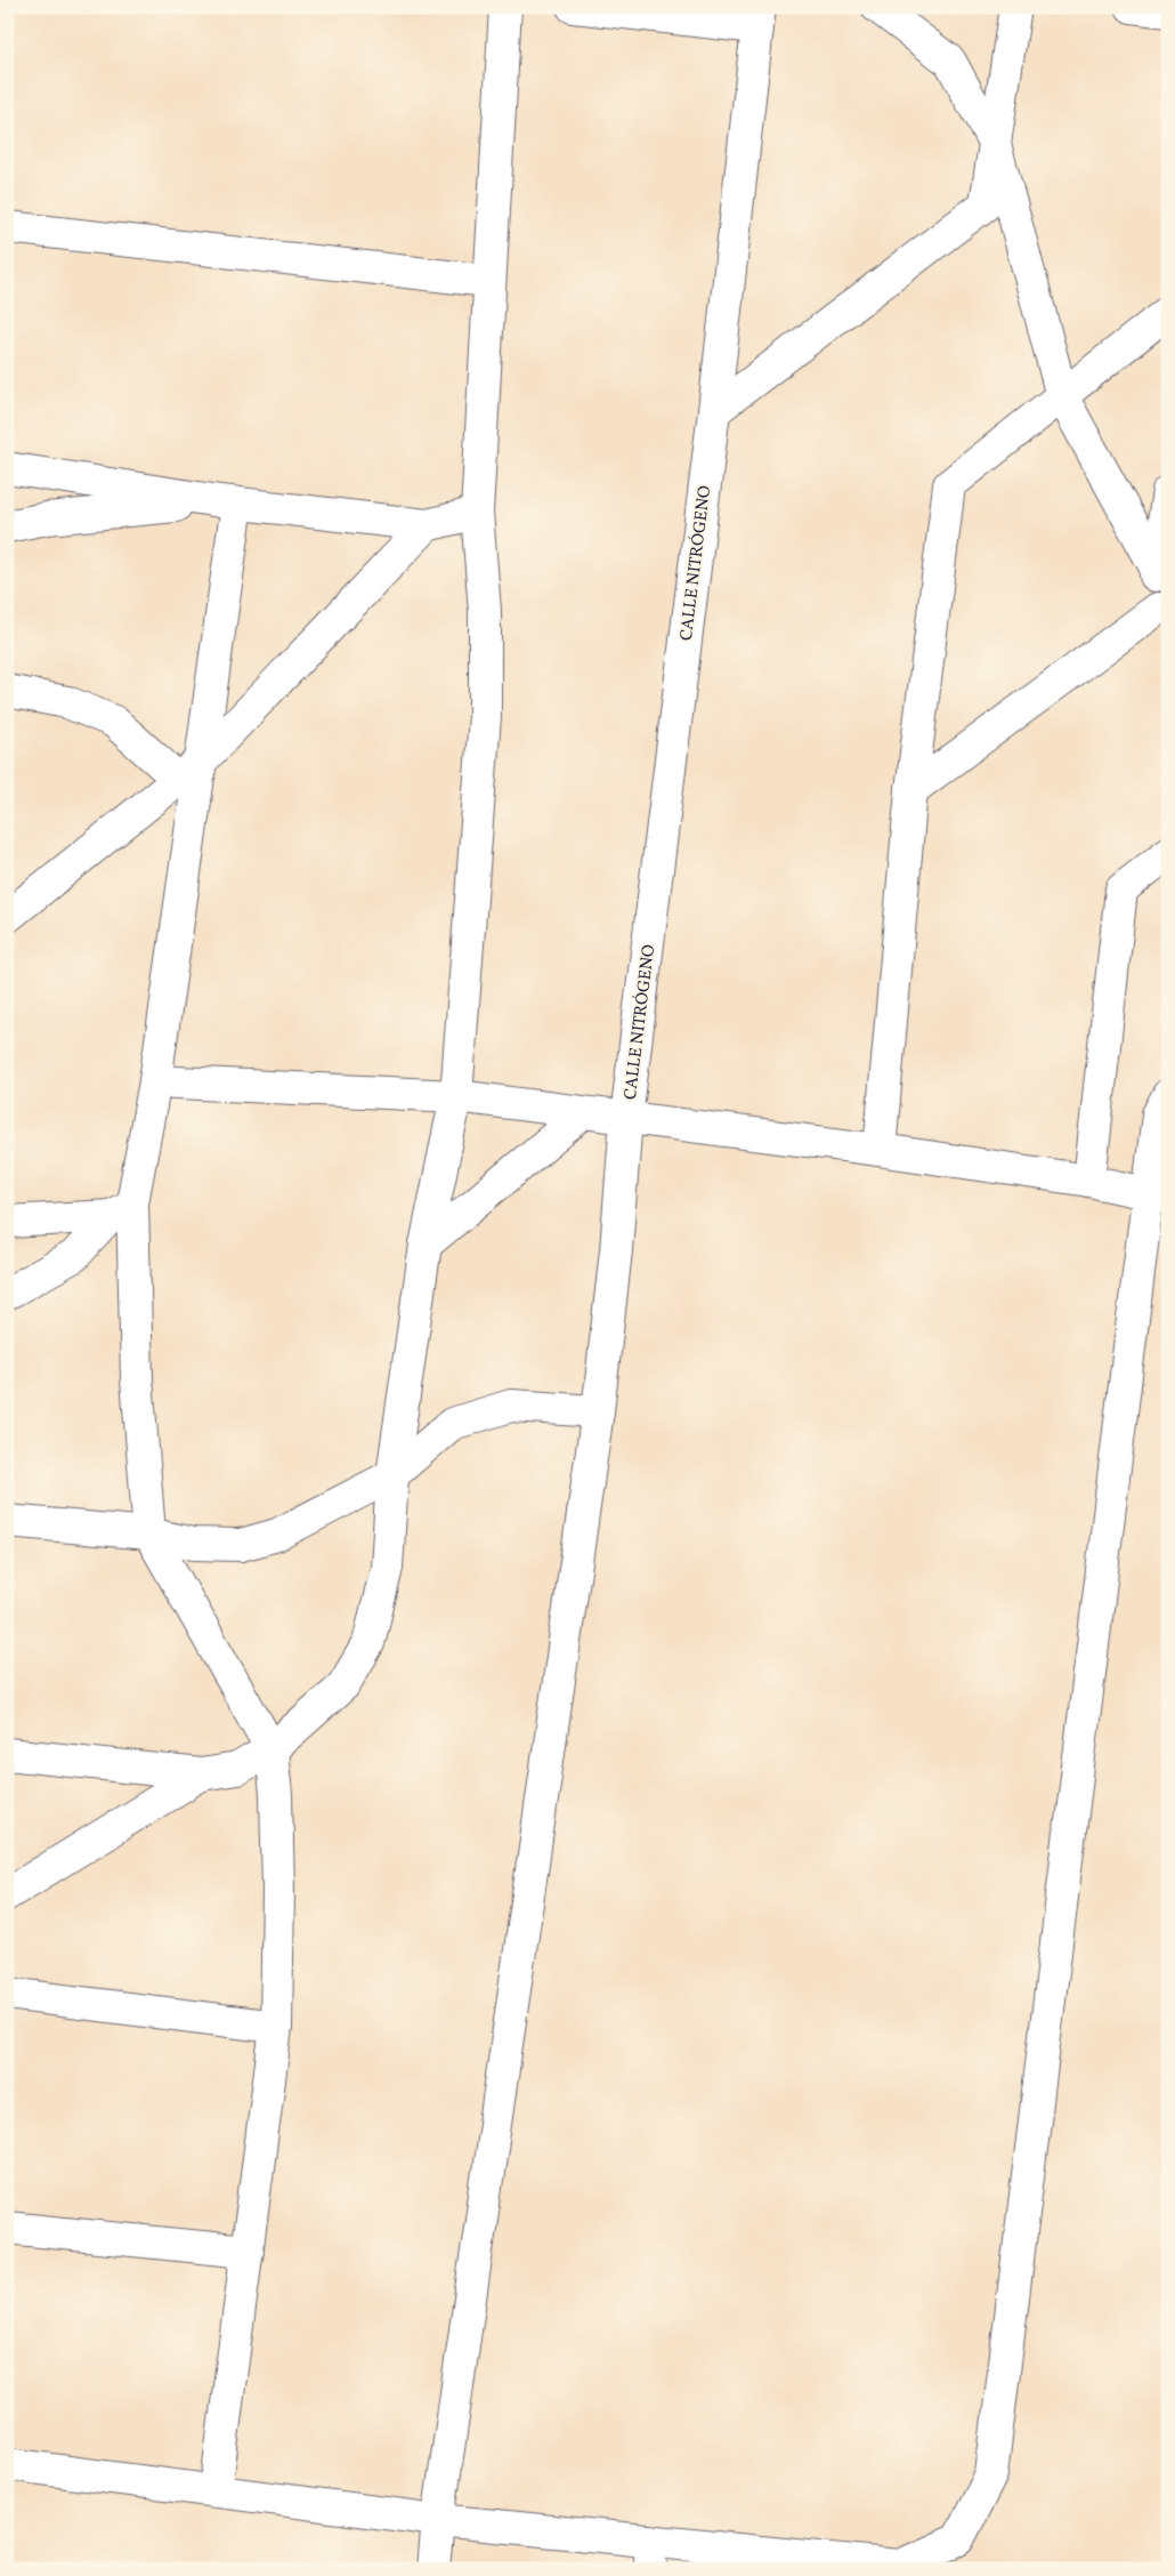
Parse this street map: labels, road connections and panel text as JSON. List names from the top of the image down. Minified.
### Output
{"streets":{"street":["CALLE NITRÓGENO"]}}
